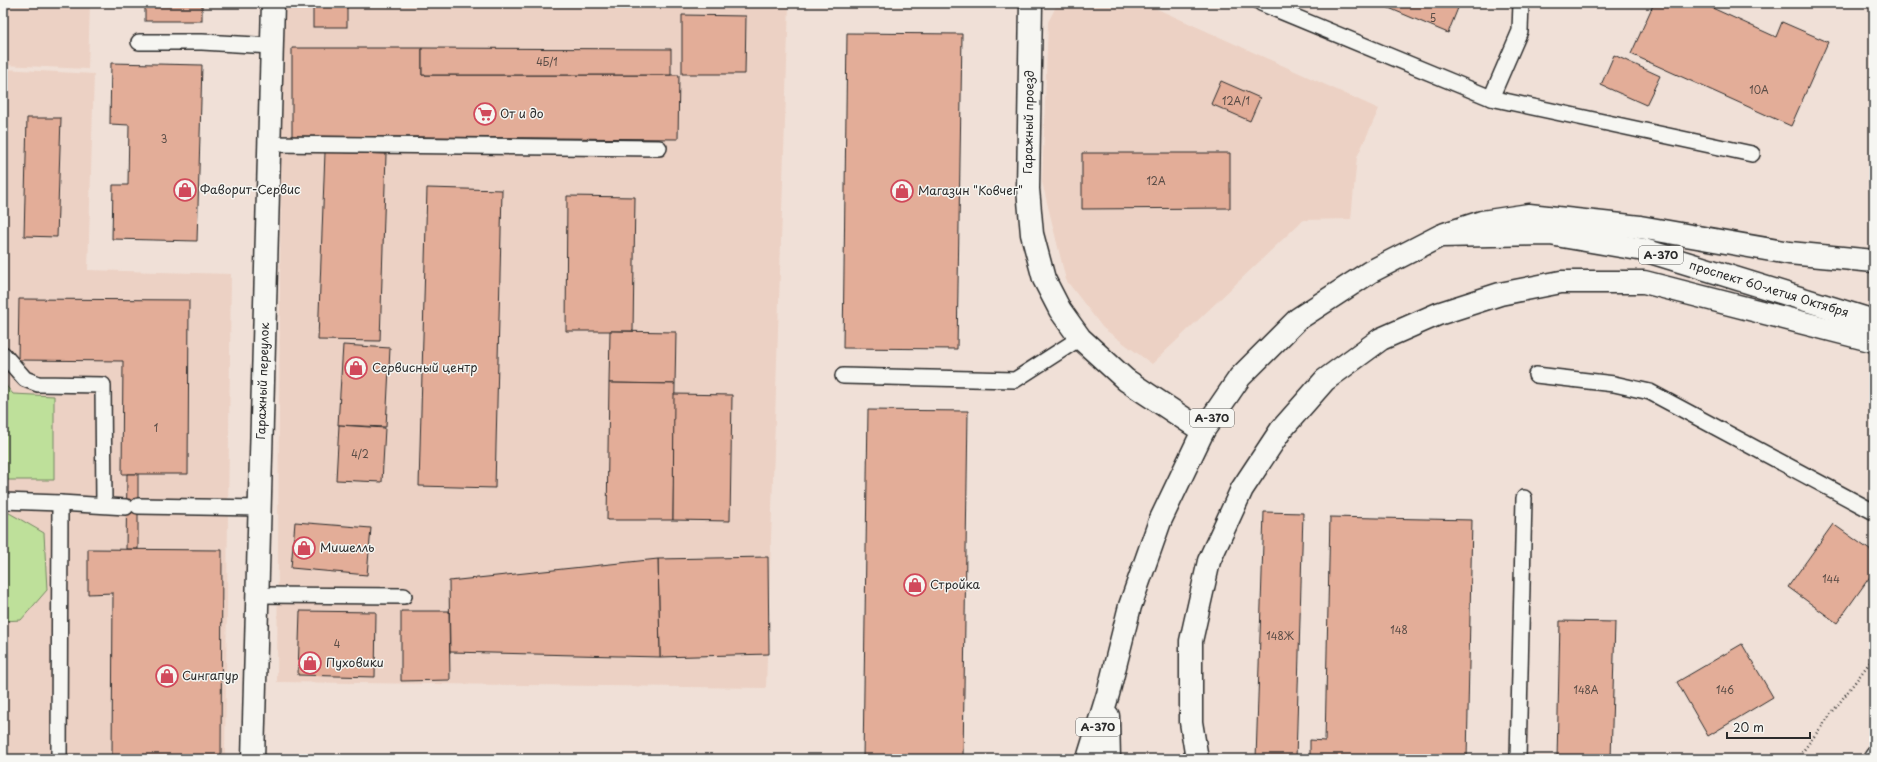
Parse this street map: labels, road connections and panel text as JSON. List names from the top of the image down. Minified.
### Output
{"streets":{"main road":["Гаражный проезд","А-370","проспект 60-летия Октября","Гаражный переулок"]},"crossings":[["Гаражный проезд","проспект 60-летия Октября"],["А-370","проспект 60-летия Октября"]],"places":{"supermarket":["От и до"],"shop":["Фаворит-Сервис","Магазин \"Ковчег\"","Сервисный центр","Мишелль","Стройка","Пуховики","Сингапур"]},"house_numbers":["5","4Б/1","10А","12А/1","3","12А","1","4/2","144","148","148Ж","4","148А","146"],"scale_bar":"20 m"}
